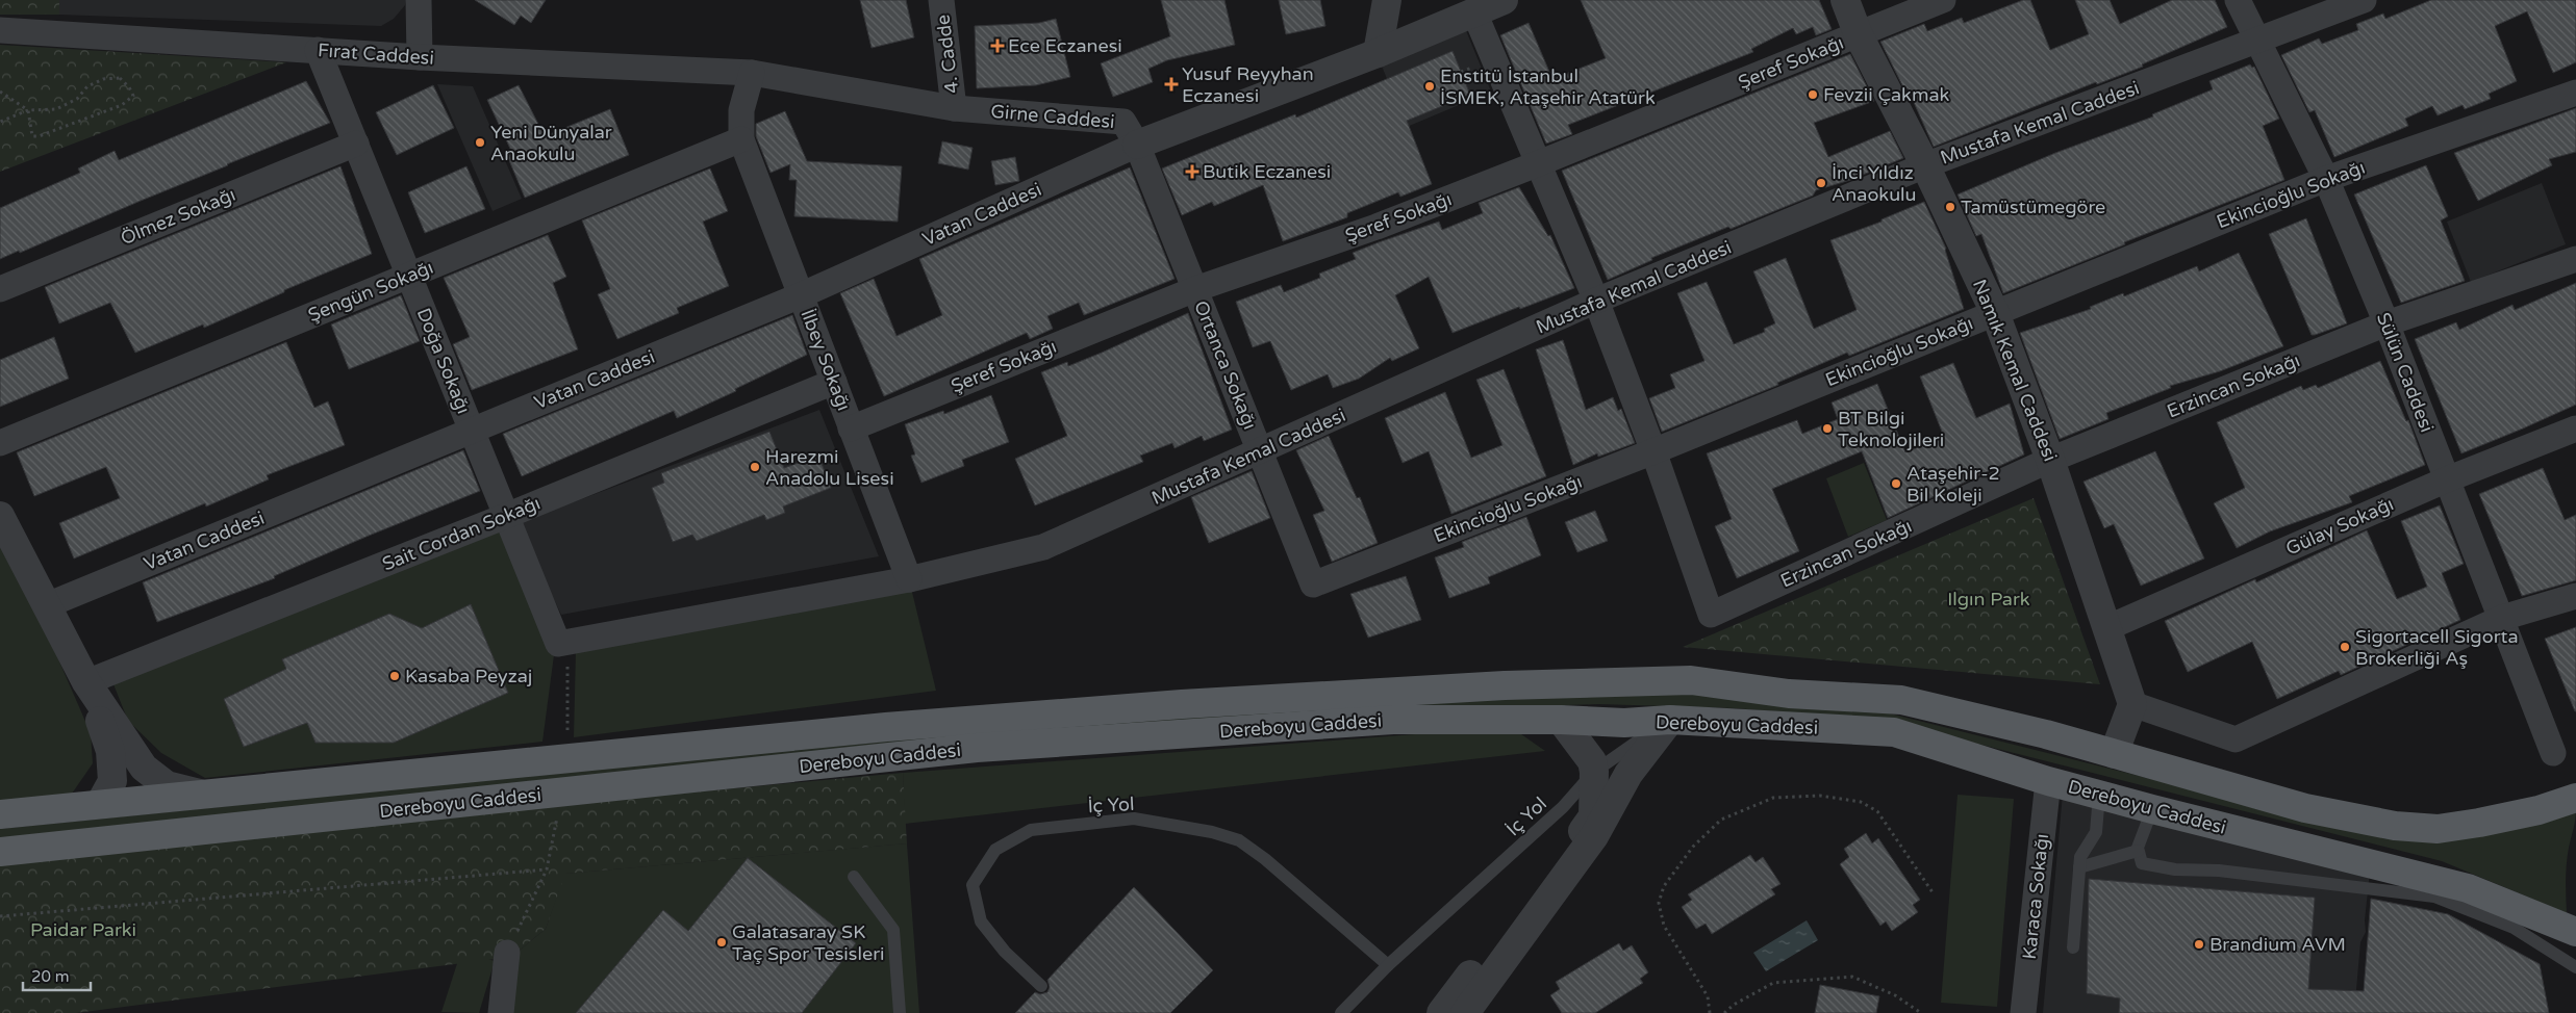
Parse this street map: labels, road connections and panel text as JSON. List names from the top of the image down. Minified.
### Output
{"streets":{"main road":["Dereboyu Caddesi"],"street":["Fırat Caddesi","4. Cadde","Şeref Sokağı","Girne Caddesi","Mustafa Kemal Caddesi","Ekincioğlu Sokağı","Vatan Caddesi","Ölmez Sokağı","Şengün Sokağı","İlbey Sokağı","Doğa Sokağı","Ortanca Sokağı","Namık Kemal Caddesi","Sülün Caddesi","Erzincan Sokağı","Gülay Sokağı","Sait Cordan Sokağı","Karaca Sokağı"],"lane":["İç Yol"]},"crossings":[["Fırat Caddesi","Girne Caddesi"],["Fırat Caddesi","Doğa Sokağı"],["4. Cadde","Girne Caddesi"],["Şeref Sokağı","İlbey Sokağı"],["Şeref Sokağı","Ortanca Sokağı"],["Şeref Sokağı","Namık Kemal Caddesi"],["Şeref Sokağı","Erzincan Sokağı"],["Girne Caddesi","Vatan Caddesi"],["Girne Caddesi","Ortanca Sokağı"],["Girne Caddesi","Erzincan Sokağı"],["Mustafa Kemal Caddesi","İlbey Sokağı"],["Mustafa Kemal Caddesi","Doğa Sokağı"],["Mustafa Kemal Caddesi","Ortanca Sokağı"],["Mustafa Kemal Caddesi","Namık Kemal Caddesi"],["Mustafa Kemal Caddesi","Sülün Caddesi"],["Mustafa Kemal Caddesi","Erzincan Sokağı"],["Ekincioğlu Sokağı","Ortanca Sokağı"],["Ekincioğlu Sokağı","Namık Kemal Caddesi"],["Ekincioğlu Sokağı","Sülün Caddesi"],["Ekincioğlu Sokağı","Erzincan Sokağı"],["Vatan Caddesi","İlbey Sokağı"],["Vatan Caddesi","Doğa Sokağı"],["Vatan Caddesi","Ortanca Sokağı"],["Ölmez Sokağı","Doğa Sokağı"],["Şengün Sokağı","İlbey Sokağı"],["Şengün Sokağı","Doğa Sokağı"],["İlbey Sokağı","Sait Cordan Sokağı"],["Doğa Sokağı","Sait Cordan Sokağı"],["Namık Kemal Caddesi","Erzincan Sokağı"],["Namık Kemal Caddesi","Gülay Sokağı"],["Sülün Caddesi","Erzincan Sokağı"],["Sülün Caddesi","Gülay Sokağı"],["Dereboyu Caddesi","İç Yol"],["Dereboyu Caddesi","Karaca Sokağı"]],"parks":["Ilgın Park","Paidar Parki"],"places":{"health":["Ece Eczanesi","Yusuf Reyyhan Eczanesi","Butik Eczanesi"],"other":["Enstitü İstanbul İSMEK, Ataşehir Atatürk","Fevzii Çakmak","Yeni Dünyalar Anaokulu","İnci Yıldız Anaokulu","Tamüstümegöre","BT Bilgi Teknolojileri","Harezmi Anadolu Lisesi","Ataşehir-2 Bil Koleji","Sigortacell Sigorta Brokerliği Aş","Kasaba Peyzaj","Galatasaray SK Taç Spor Tesisleri","Brandium AVM"]},"scale_bar":"20 m"}
